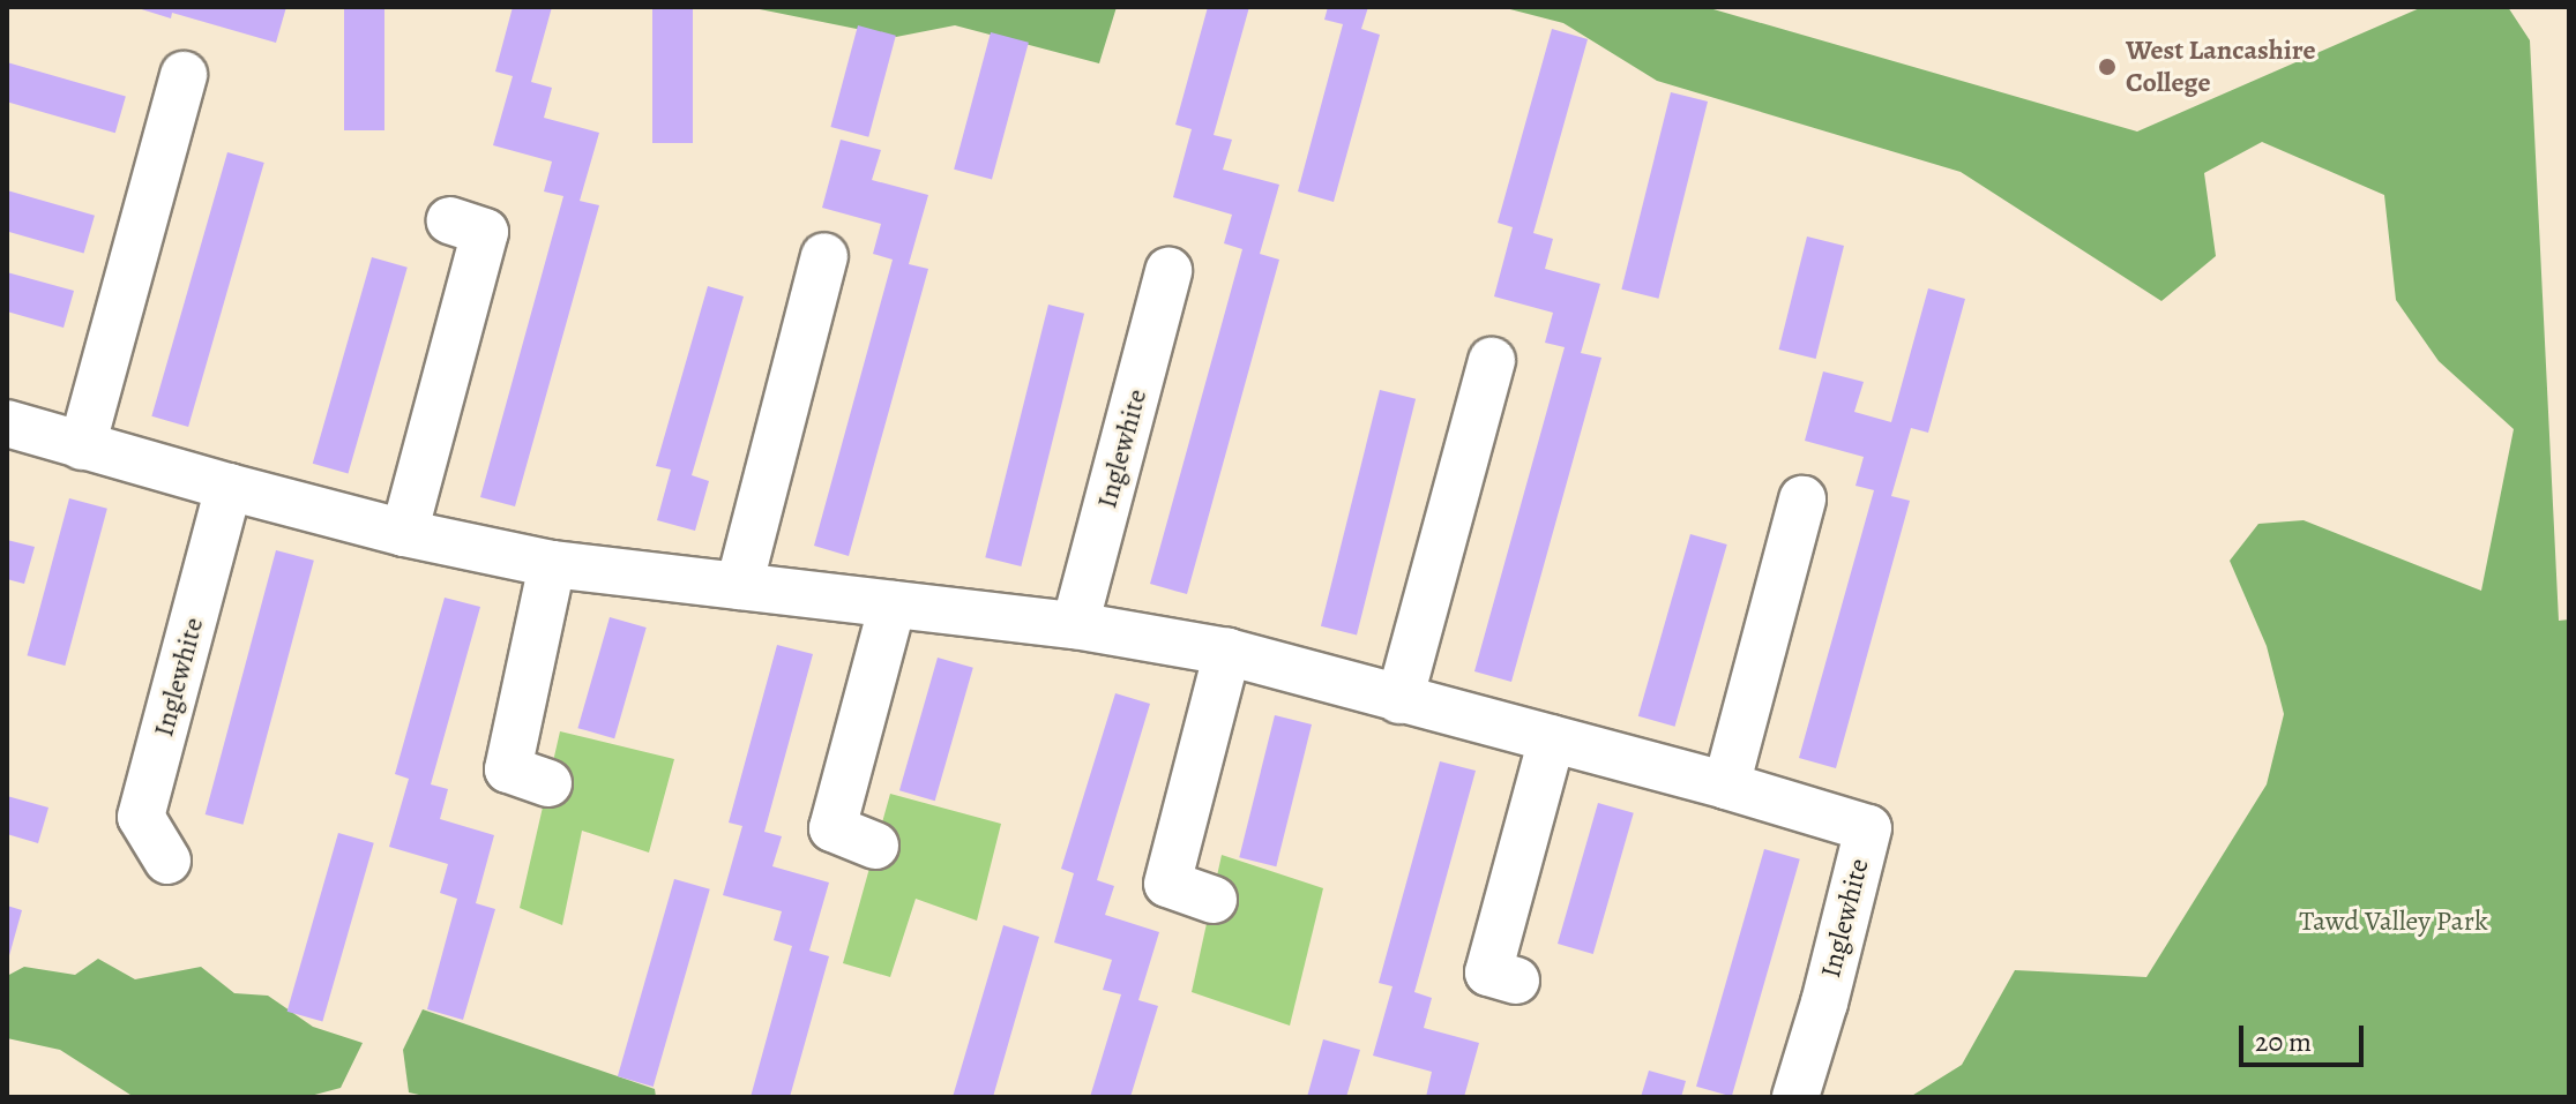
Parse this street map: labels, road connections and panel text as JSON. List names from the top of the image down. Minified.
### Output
{"streets":{"street":["Inglewhite"]},"parks":["Tawd Valley Park"],"places":["West Lancashire College"],"scale_bar":"20 m"}
